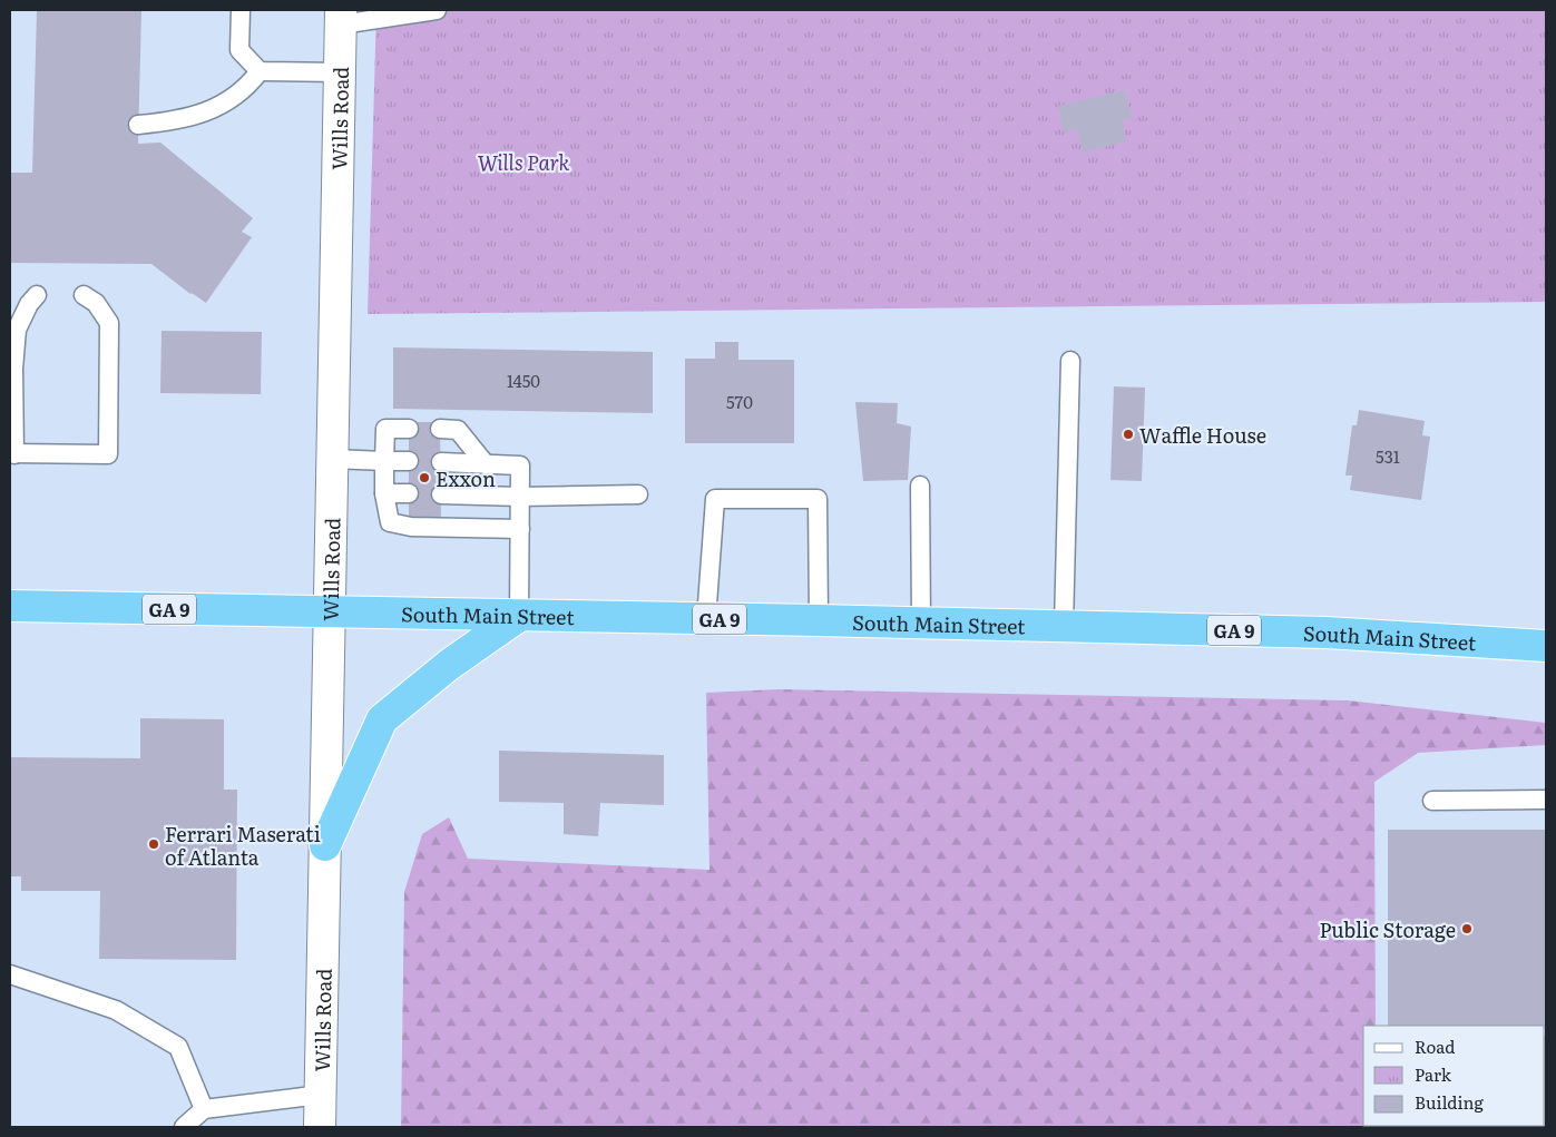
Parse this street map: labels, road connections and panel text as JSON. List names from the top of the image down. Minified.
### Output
{"streets":{"highway":["GA 9","South Main Street"],"street":["Wills Road"]},"crossings":[["Wills Road","GA 9"],["Wills Road","South Main Street"],["GA 9","South Main Street"]],"parks":["Wills Park"],"places":["Waffle House","Exxon","Ferrari Maserati of Atlanta","Public Storage"],"house_numbers":["1450","570","531"],"legend":["Road","Park","Building"]}
